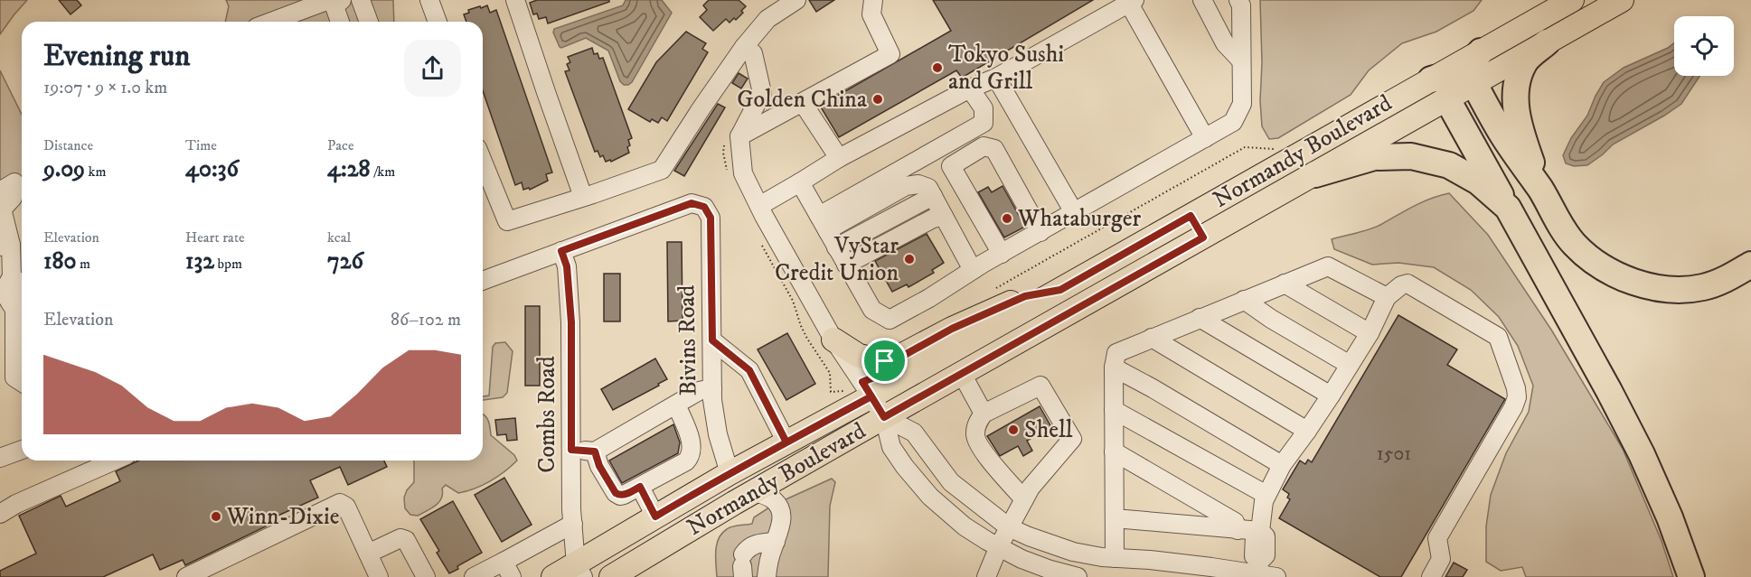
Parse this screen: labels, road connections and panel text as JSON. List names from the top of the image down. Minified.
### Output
{"streets":{"main road":["Normandy Boulevard"],"street":["Bivins Road","Combs Road"]},"crossings":[["Normandy Boulevard","Bivins Road"],["Normandy Boulevard","Combs Road"],["Bivins Road","Combs Road"]],"places":["Tokyo Sushi and Grill","Golden China","Whataburger","VyStar Credit Union","Shell","Winn-Dixie"],"house_numbers":["1501"],"page":{"heading":["Evening run","19:07 · 9 × 1.0 km"],"stats":[["Distance","9.09 km"],["Time","40:36"],["Pace","4:28 /km"],["Elevation","180 m"],["Heart rate","132 bpm"],["kcal","726"]],"chart":["Elevation","86–102 m"]}}
